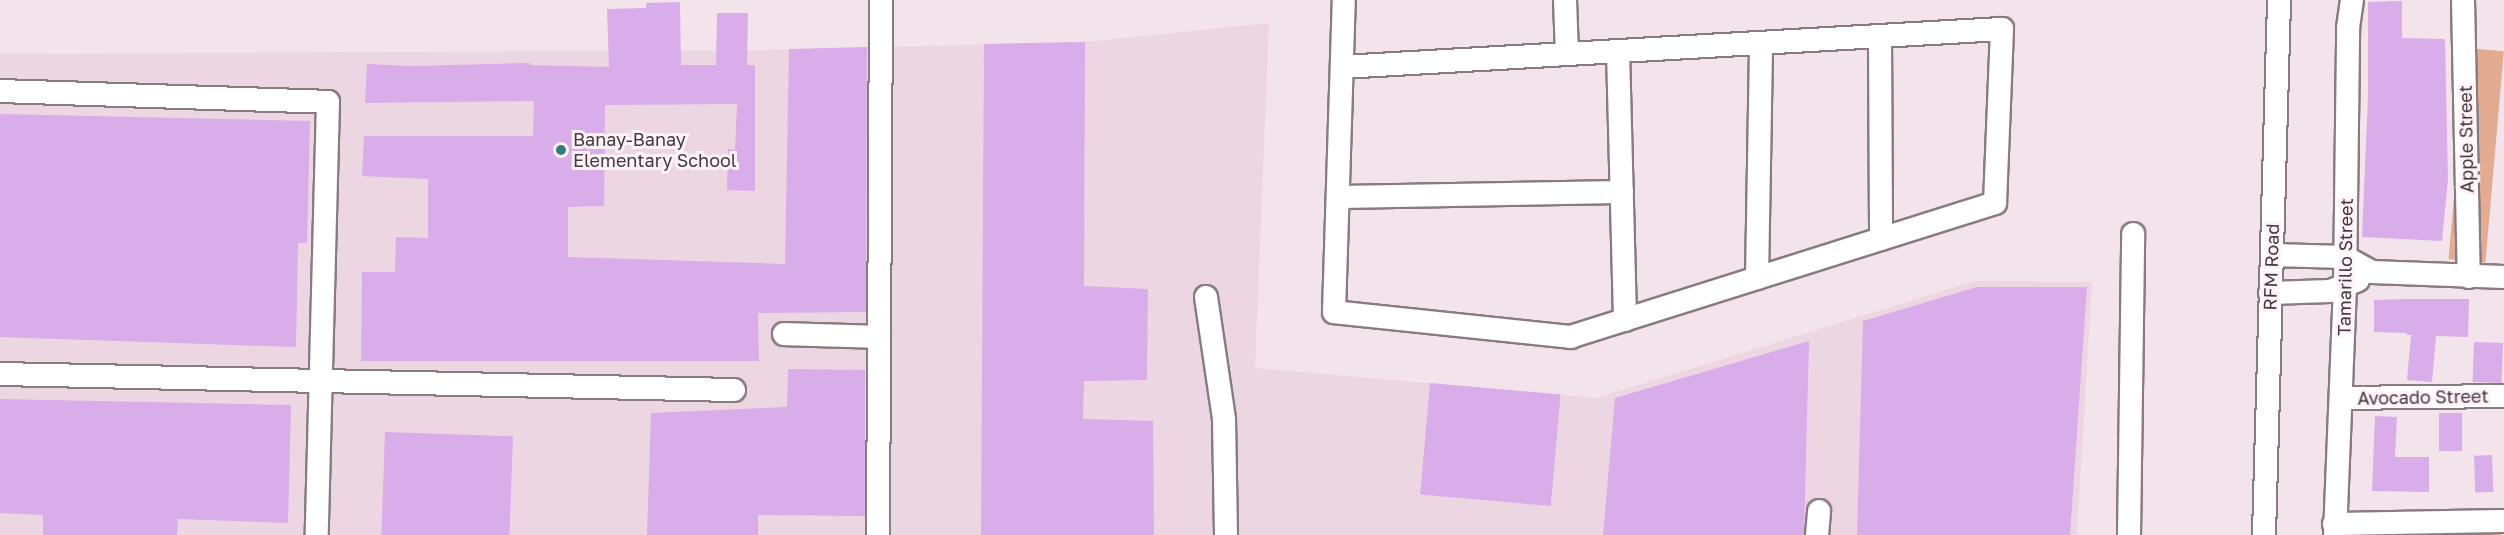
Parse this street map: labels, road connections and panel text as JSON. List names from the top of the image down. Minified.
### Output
{"streets":{"street":["Apple Street","RFM Road","Tamarillo Street","Avocado Street"]},"crossings":[["Tamarillo Street","Avocado Street"]],"places":["Banay-Banay Elementary School"]}
